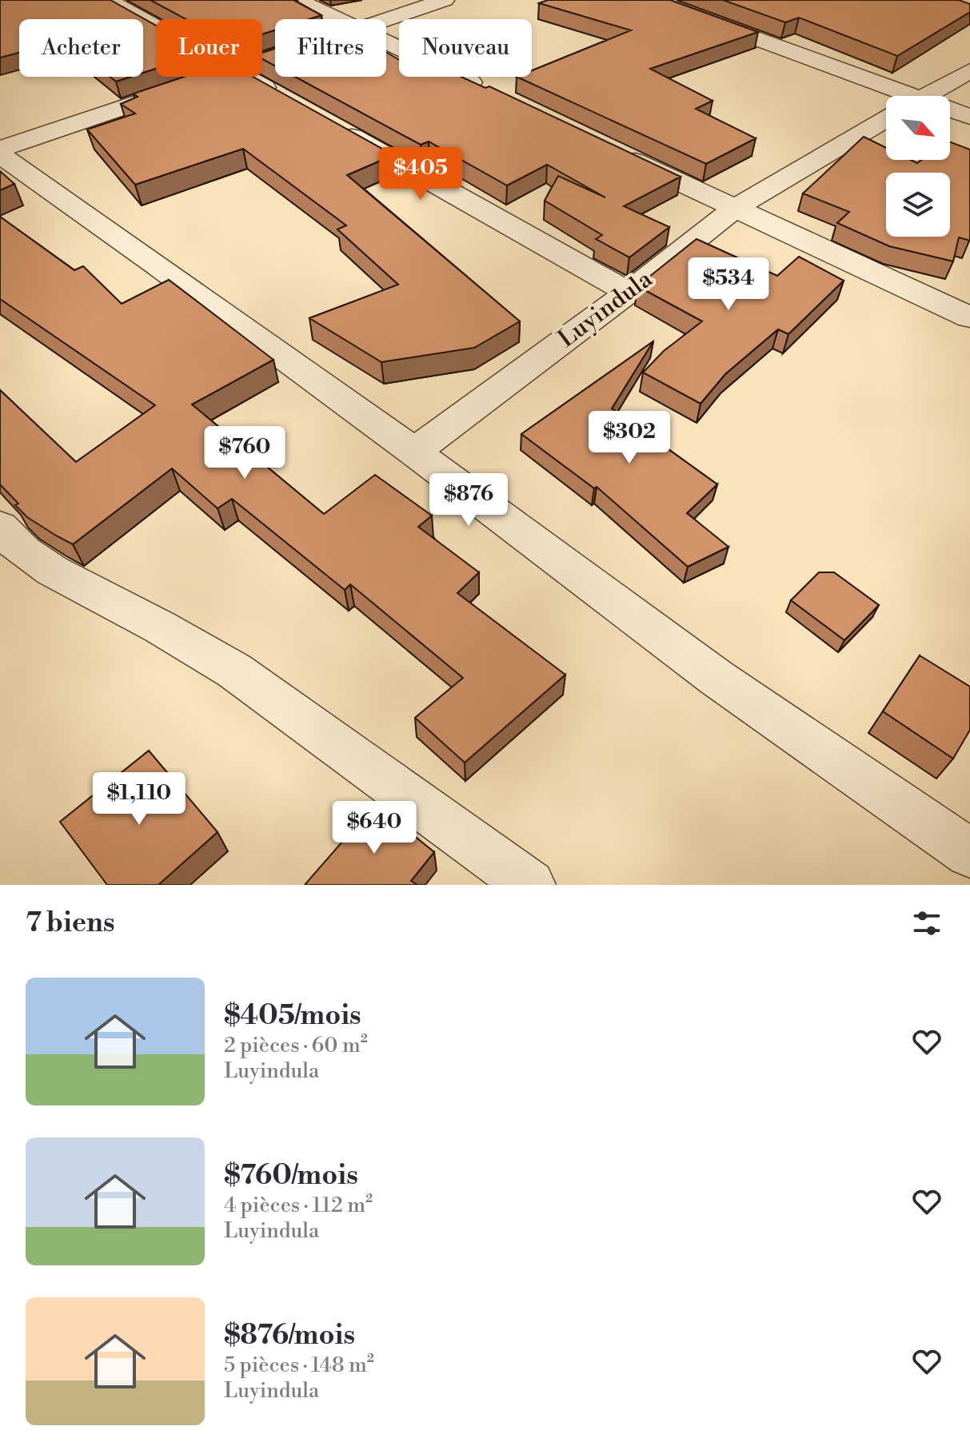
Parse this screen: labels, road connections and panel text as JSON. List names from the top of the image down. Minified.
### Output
{"streets":{"street":["Luyindula"]},"north":"bottom right","page":{"chip":["Acheter","Louer","Filtres","Nouveau"],"price":["$405","$534","$302","$760","$876","$1,110","$640"],"heading":"7 biens","list":[{"name":"$405/mois","note":"2 pièces · 60 m² · Luyindula"},{"name":"$760/mois","note":"4 pièces · 112 m² · Luyindula"},{"name":"$876/mois","note":"5 pièces · 148 m² · Luyindula"}]}}
